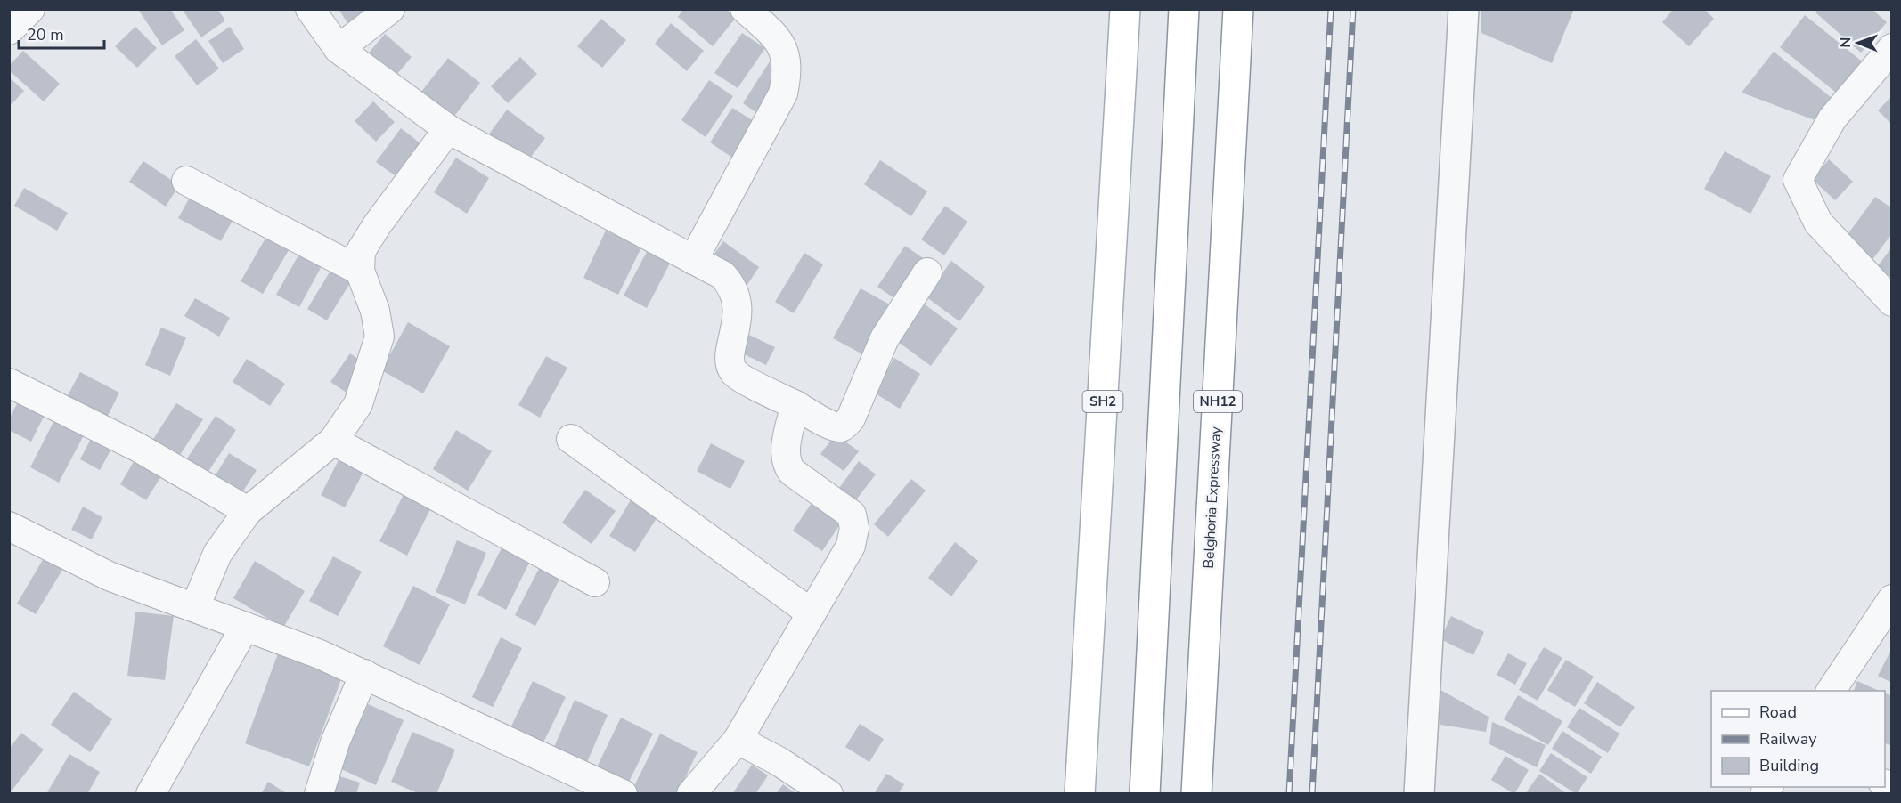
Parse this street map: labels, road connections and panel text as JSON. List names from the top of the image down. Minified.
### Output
{"streets":{"main road":["SH2","NH12","Belghoria Expressway"]},"legend":["Road","Railway","Building"],"scale_bar":"20 m","north":"left"}
